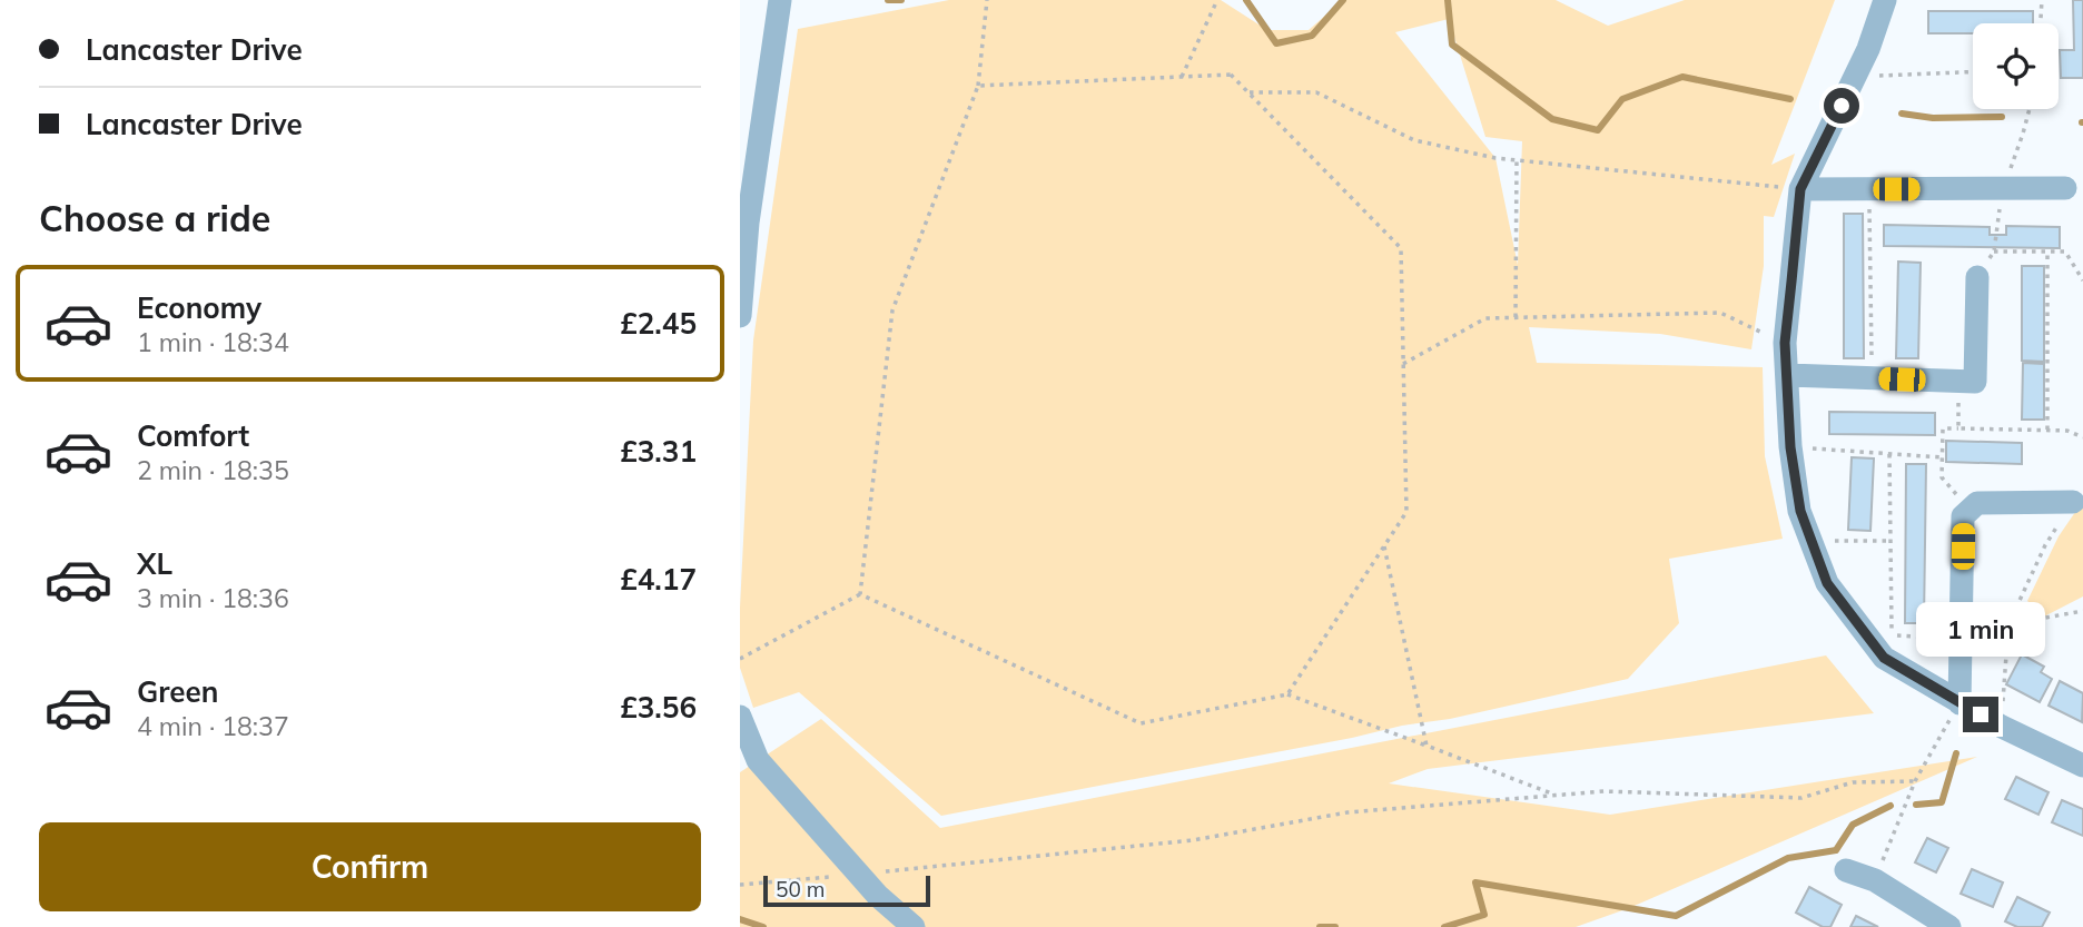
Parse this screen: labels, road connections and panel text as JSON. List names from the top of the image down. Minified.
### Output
{"scale_bar":"50 m","page":{"banner":["Lancaster Drive","Lancaster Drive"],"heading":"Choose a ride","list":[{"name":"Economy","note":"1 min · 18:34","value":"£2.45"},{"name":"Comfort","note":"2 min · 18:35","value":"£3.31"},{"name":"XL","note":"3 min · 18:36","value":"£4.17"},{"name":"Green","note":"4 min · 18:37","value":"£3.56"}],"bubble":"1 min","buttons":"Confirm","scale":"50 m"}}
